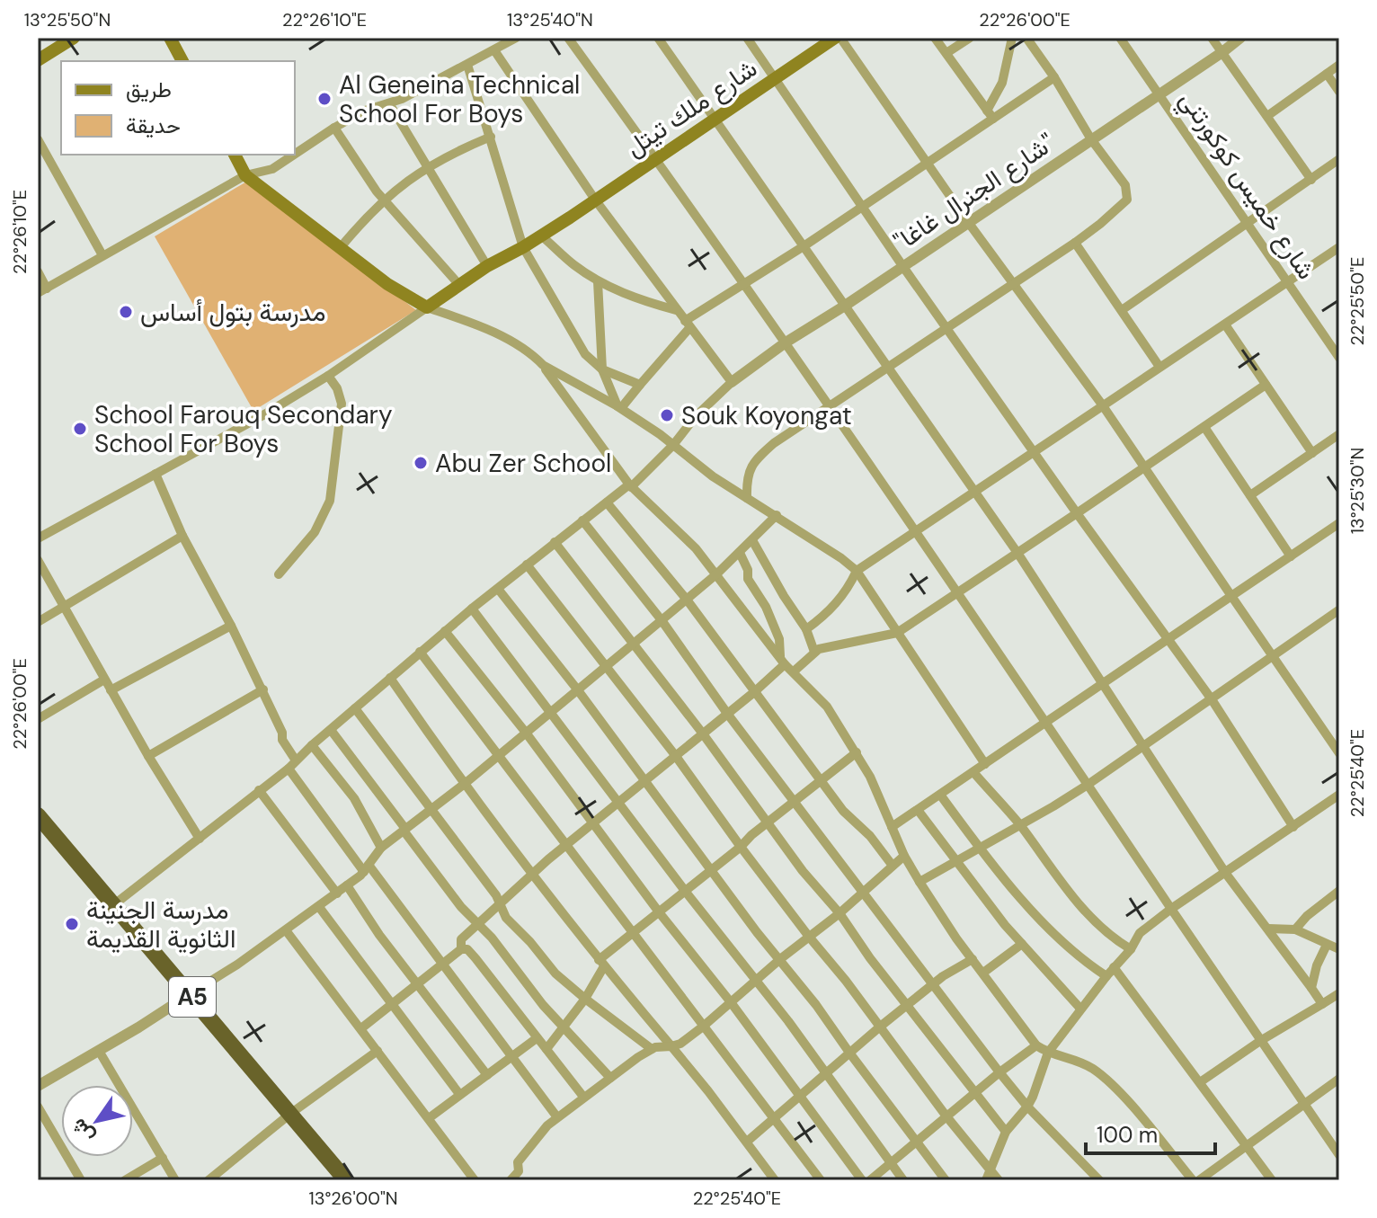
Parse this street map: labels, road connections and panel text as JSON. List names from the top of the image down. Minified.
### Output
{"streets":{"highway":["A5"],"main road":["شارع ملك تيتل"],"street":["شارع خميس كوكورتني","\"شارع الجنرال غاغا\""]},"crossings":[["شارع خميس كوكورتني","\"شارع الجنرال غاغا\""]],"places":["Al Geneina Technical School For Boys","مدرسة بتول أساس","Souk Koyongat","School Farouq Secondary School For Boys","Abu Zer School","مدرسة الجنينة الثانوية القديمة"],"legend":["طريق","حديقة"],"scale_bar":"100 m","north":"bottom left","coordinates":["13°25'50\"N","22°26'10\"E","13°25'40\"N","22°26'00\"E","22°25'50\"E","13°25'30\"N","22°25'40\"E","13°26'00\"N"]}
